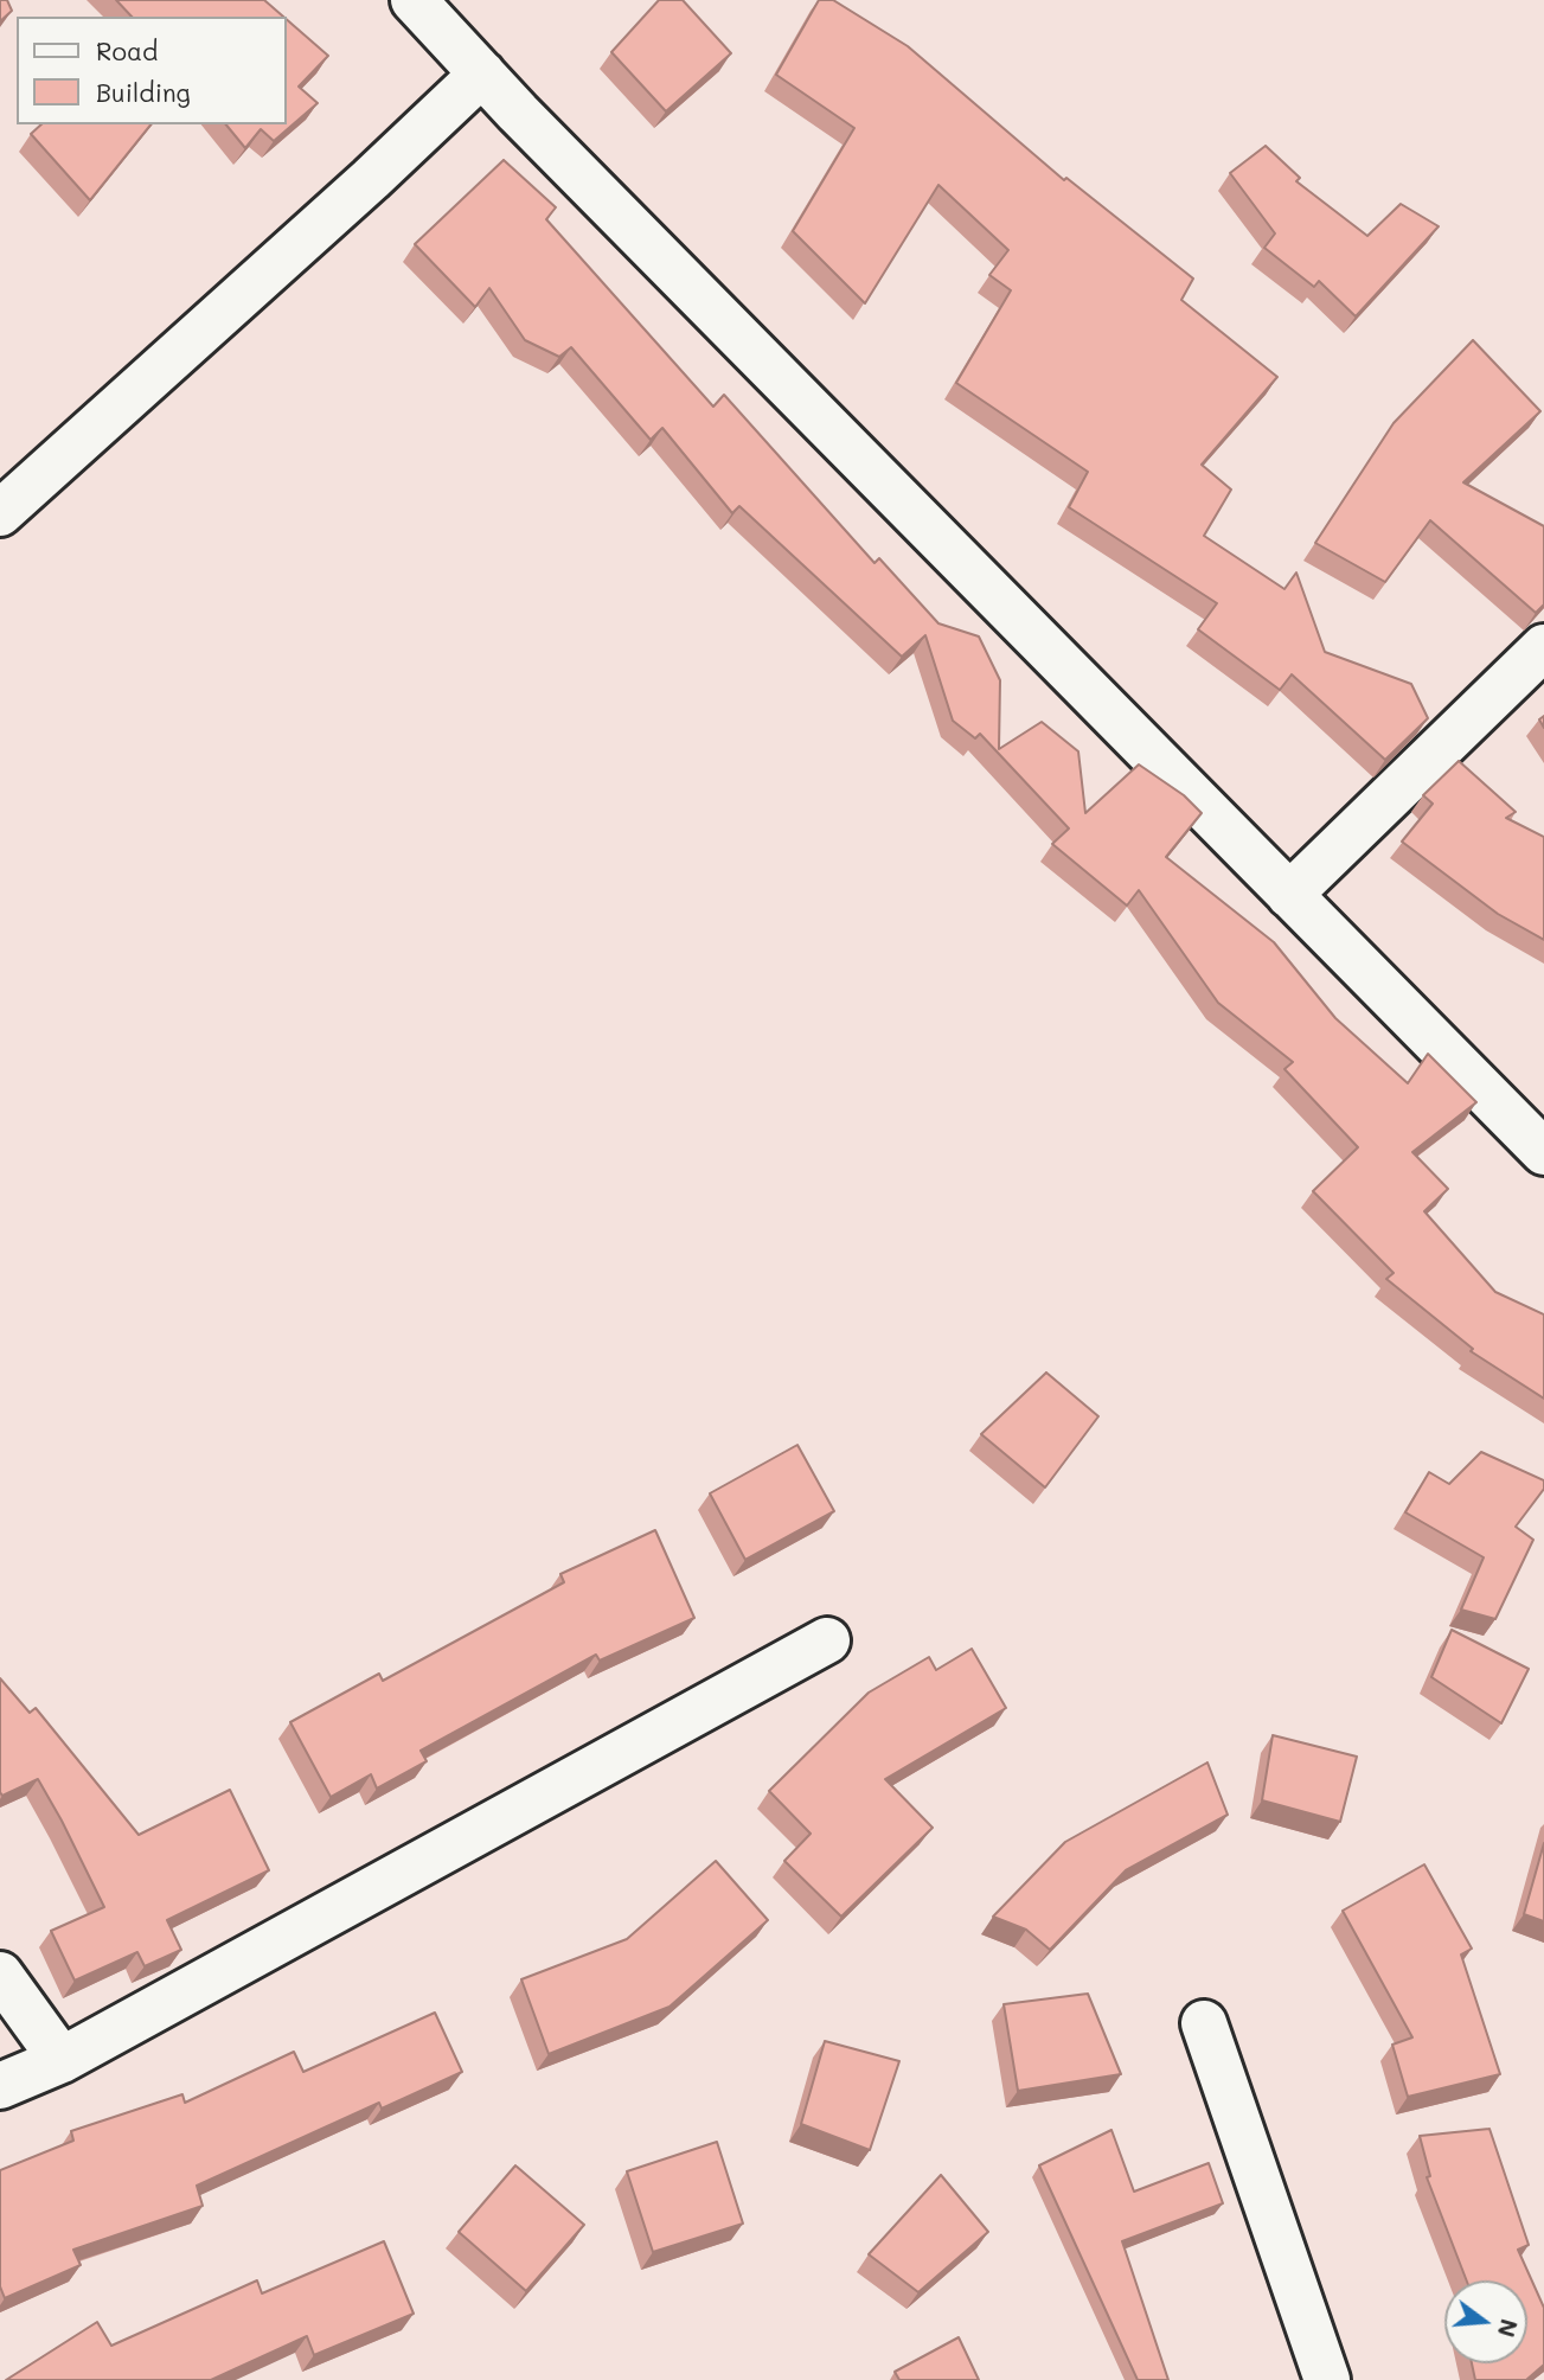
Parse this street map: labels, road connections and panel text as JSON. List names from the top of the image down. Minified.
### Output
{"legend":["Road","Building"],"north":"right"}
